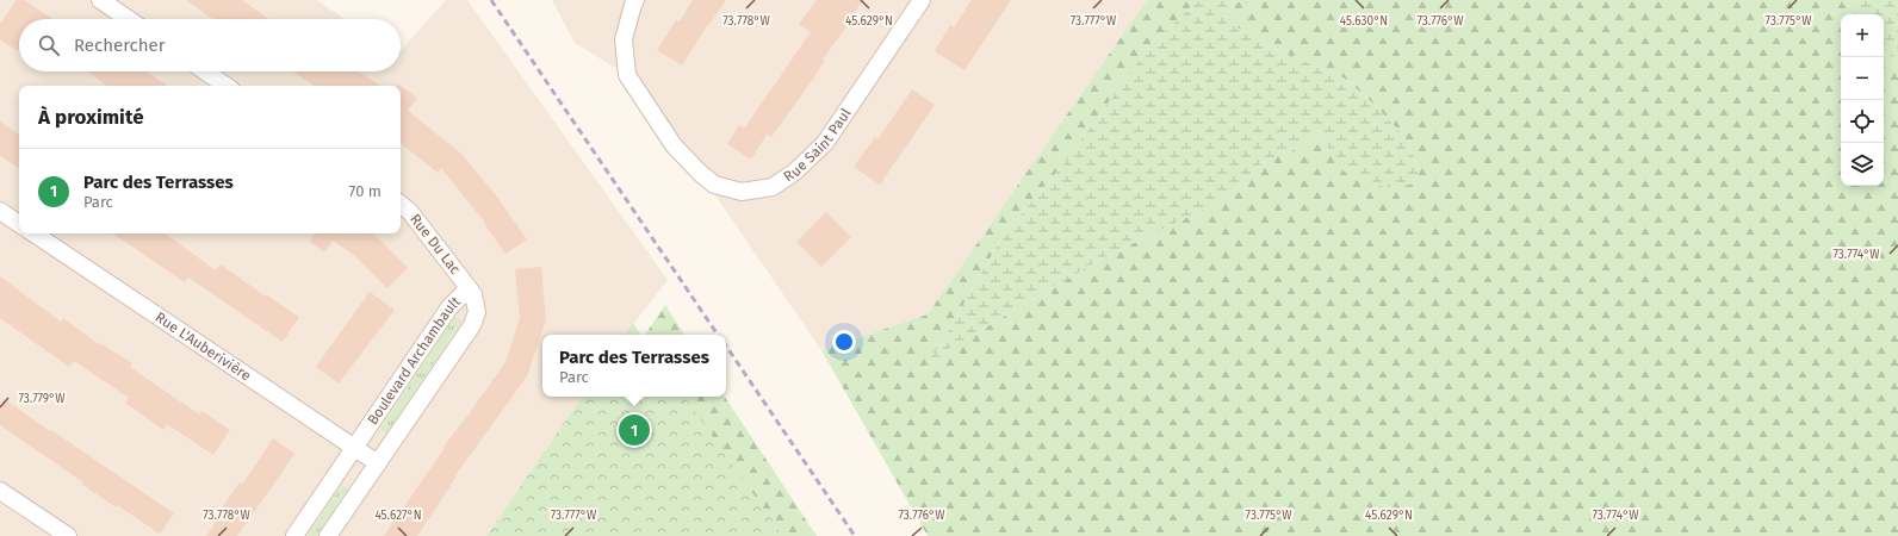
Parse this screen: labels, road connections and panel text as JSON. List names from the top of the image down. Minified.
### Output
{"streets":{"street":["Rue Saint Paul","Rue Du Lac","Rue L'Auberivière","Boulevard Archambault"]},"crossings":[["Rue Du Lac","Boulevard Archambault"],["Rue L'Auberivière","Boulevard Archambault"]],"page":{"map_buttons":["+","−"],"search":"Rechercher","heading":"À proximité","list":[{"mark":"1","name":"Parc des Terrasses","note":"Parc","value":"70 m"}],"popup":["Parc des Terrasses","Parc"],"pins":"1"},"coordinates":["73.778°W","45.629°N","73.777°W","45.630°N","73.776°W","73.775°W","73.774°W","73.779°W","45.627°N"]}
